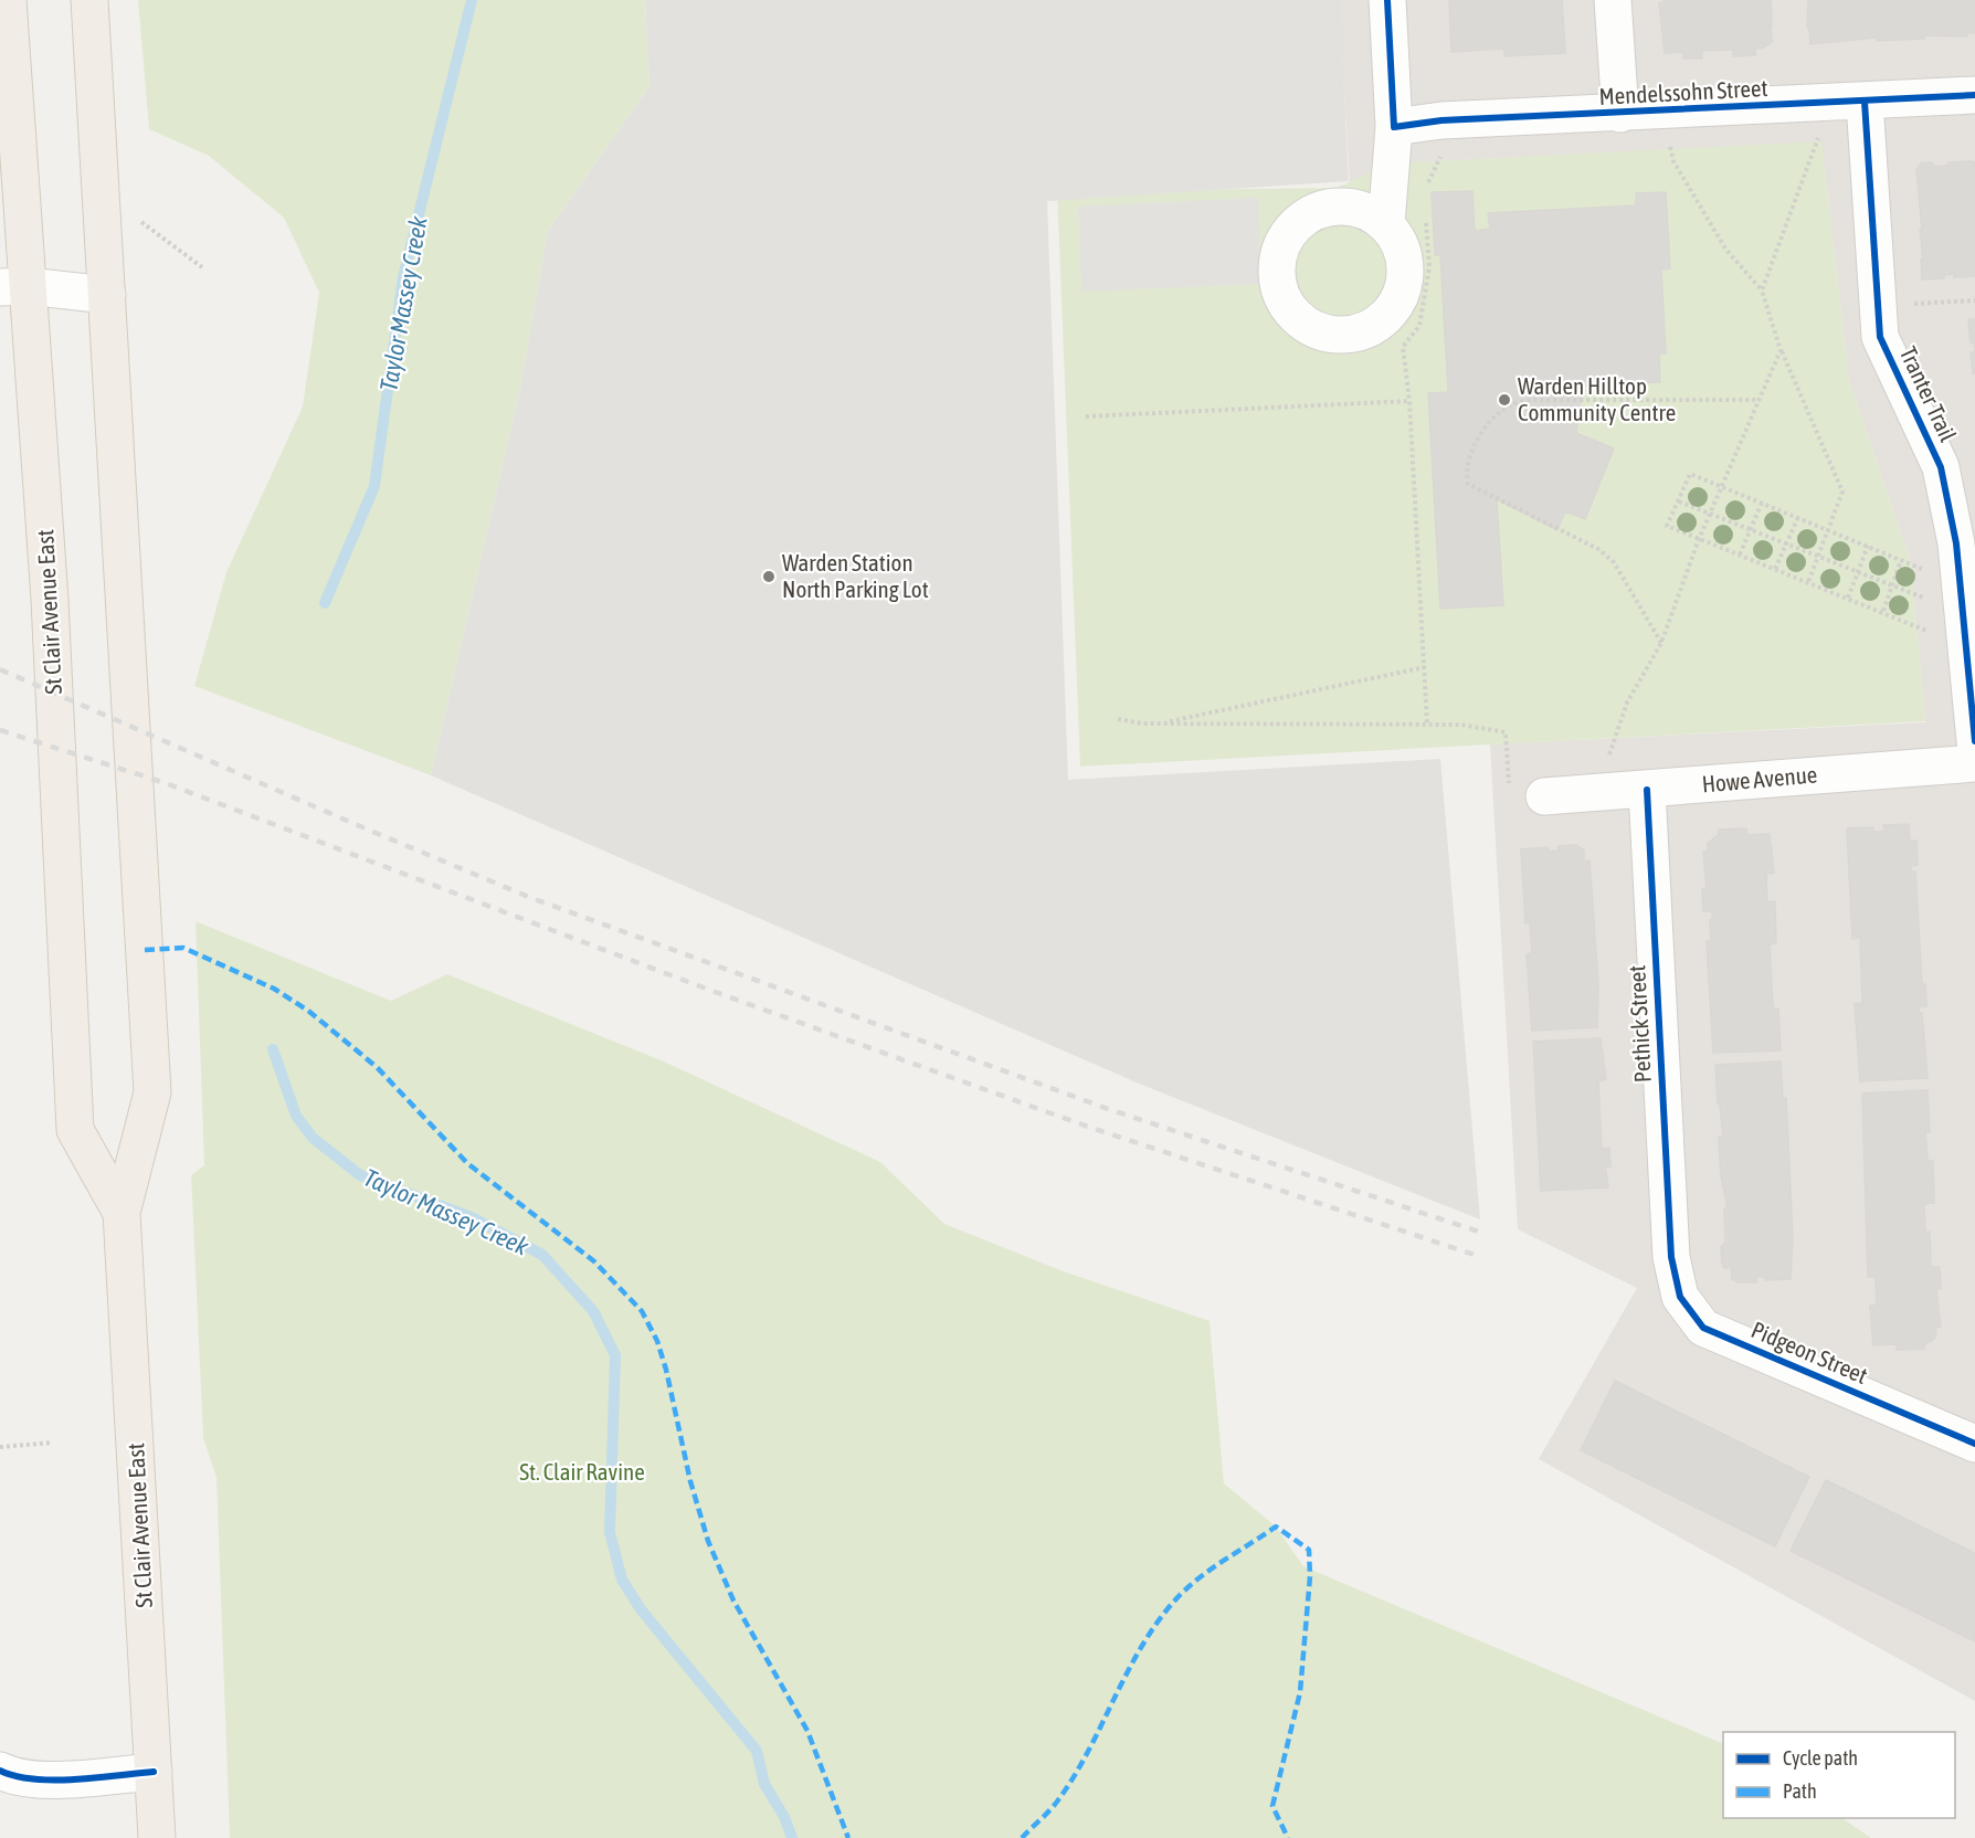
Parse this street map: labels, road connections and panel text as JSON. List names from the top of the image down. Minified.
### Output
{"streets":{"main road":["St Clair Avenue East"],"street":["Mendelssohn Street","Tranter Trail","Howe Avenue","Pethick Street","Pidgeon Street"]},"crossings":[["Mendelssohn Street","Tranter Trail"],["Howe Avenue","Pethick Street"],["Pethick Street","Pidgeon Street"]],"water":["Taylor Massey Creek"],"parks":["St. Clair Ravine"],"places":["Warden Hilltop Community Centre","Warden Station North Parking Lot"],"legend":["Cycle path","Path"]}
